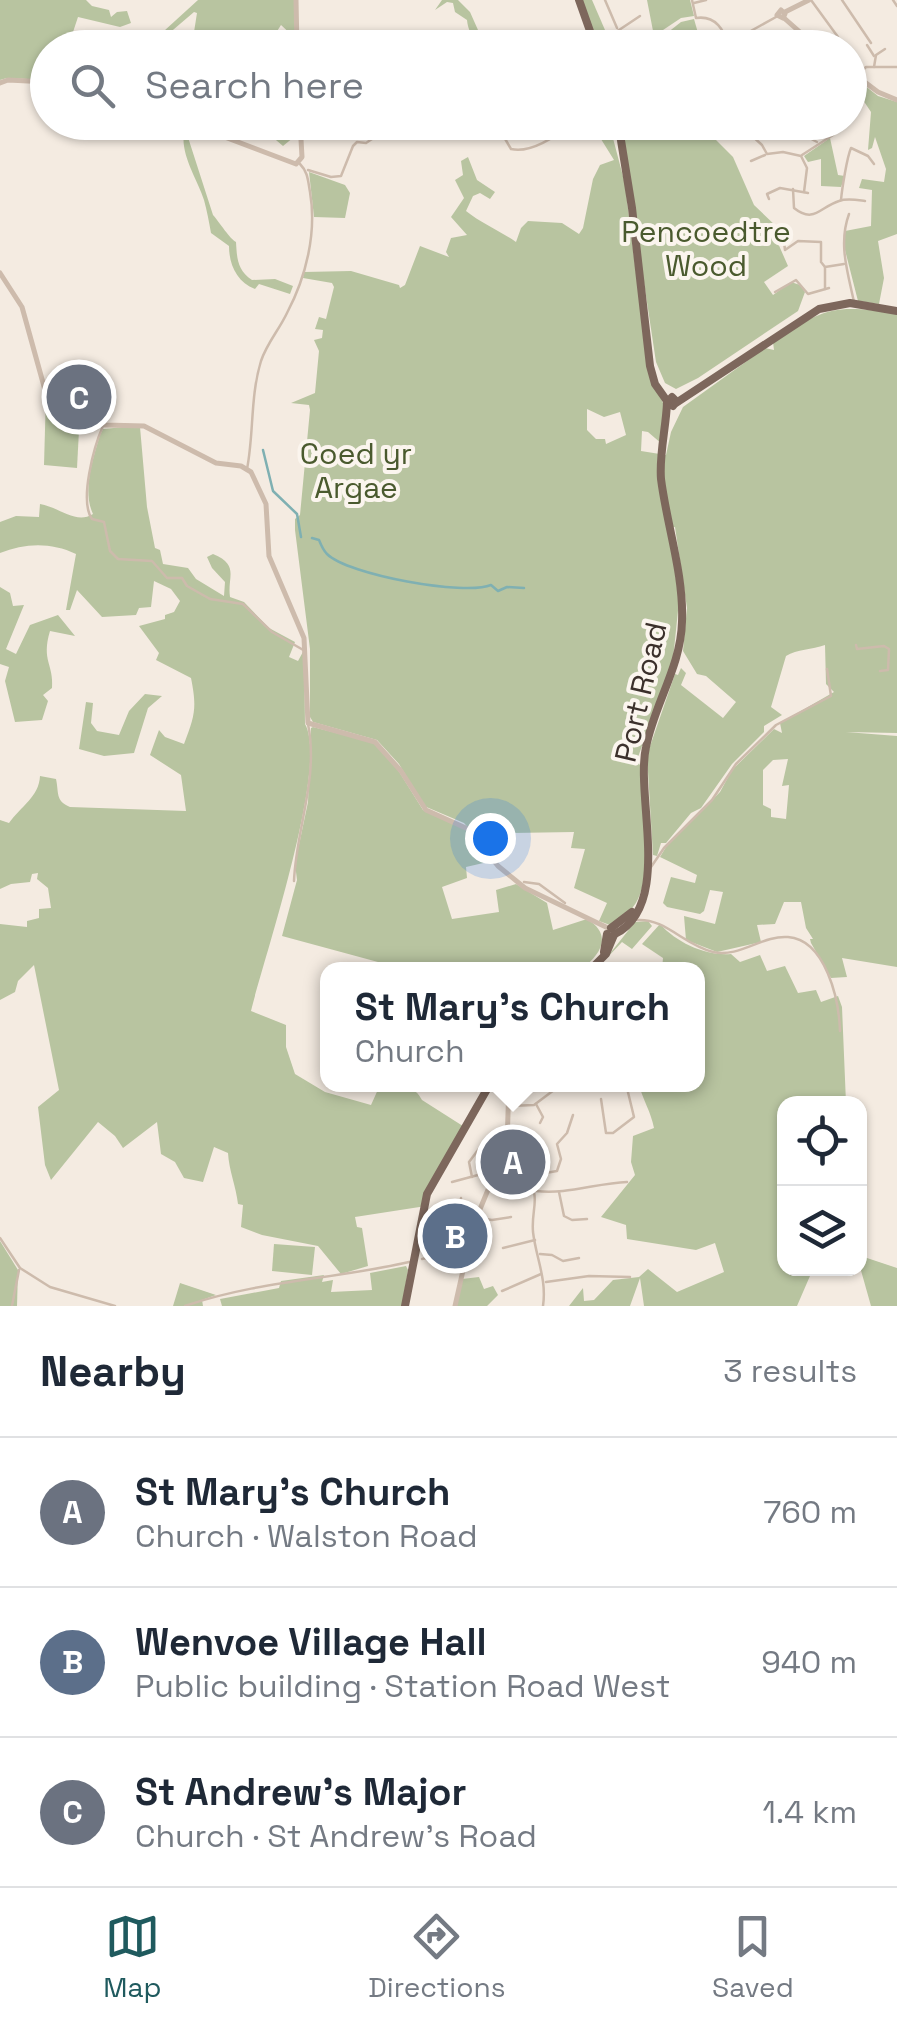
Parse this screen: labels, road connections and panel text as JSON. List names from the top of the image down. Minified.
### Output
{"streets":{"main road":["Port Road"]},"parks":["Pencoedtre Wood","Coed yr Argae"],"page":{"search":"Search here","pins":["C","A","B"],"popup":["St Mary's Church","Church"],"heading":["Nearby","3 results"],"list":[{"mark":"A","name":"St Mary's Church","note":"Church · Walston Road","value":"760 m"},{"mark":"B","name":"Wenvoe Village Hall","note":"Public building · Station Road West","value":"940 m"},{"mark":"C","name":"St Andrew's Major","note":"Church · St Andrew's Road","value":"1.4 km"}],"nav":["Map","Directions","Saved"]}}
